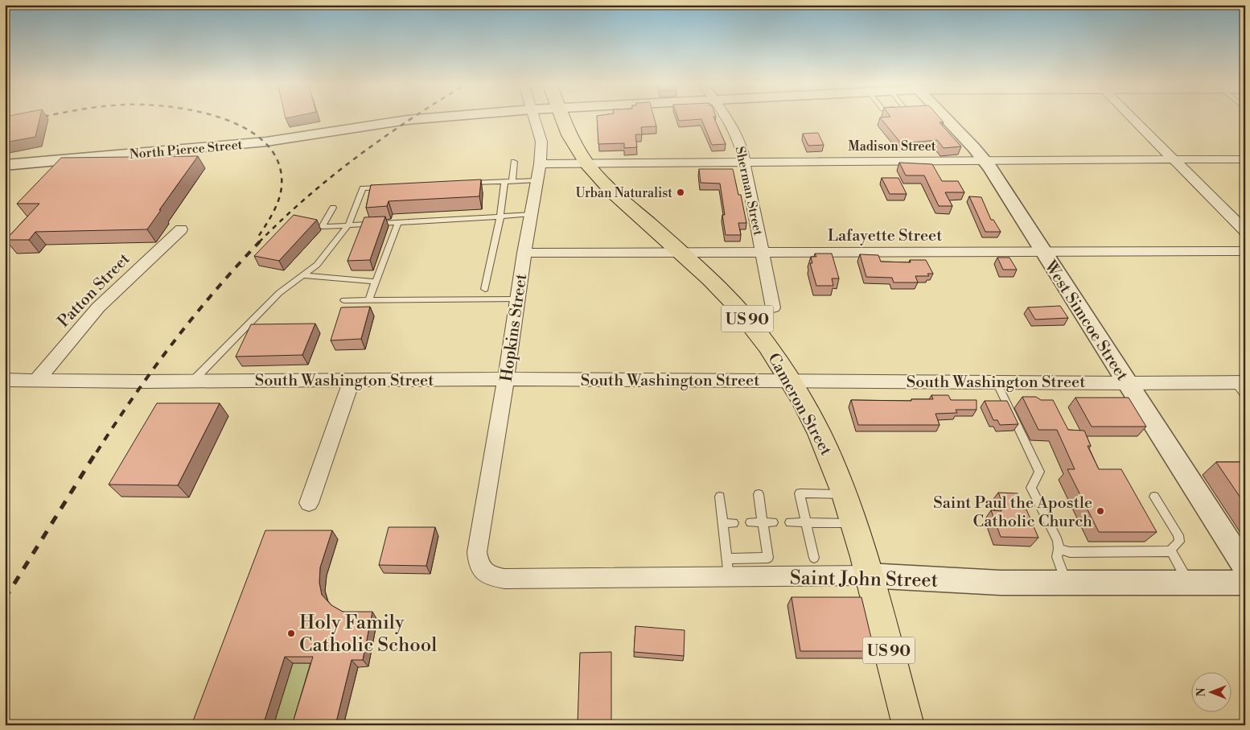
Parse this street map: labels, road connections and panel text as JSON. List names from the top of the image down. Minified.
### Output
{"streets":{"main road":["US 90","Cameron Street"],"street":["Madison Street","North Pierce Street","Sherman Street","Lafayette Street","Patton Street","West Simcoe Street","Hopkins Street","South Washington Street","Saint John Street"]},"crossings":[["Madison Street","Sherman Street"],["Madison Street","West Simcoe Street"],["Madison Street","Hopkins Street"],["Madison Street","Cameron Street"],["Sherman Street","Lafayette Street"],["Lafayette Street","West Simcoe Street"],["Lafayette Street","Hopkins Street"],["Lafayette Street","Cameron Street"],["Patton Street","South Washington Street"],["West Simcoe Street","South Washington Street"],["Hopkins Street","South Washington Street"],["Hopkins Street","Saint John Street"],["South Washington Street","Cameron Street"],["Cameron Street","Saint John Street"]],"places":["Urban Naturalist","Saint Paul the Apostle Catholic Church","Holy Family Catholic School"],"north":"left"}
